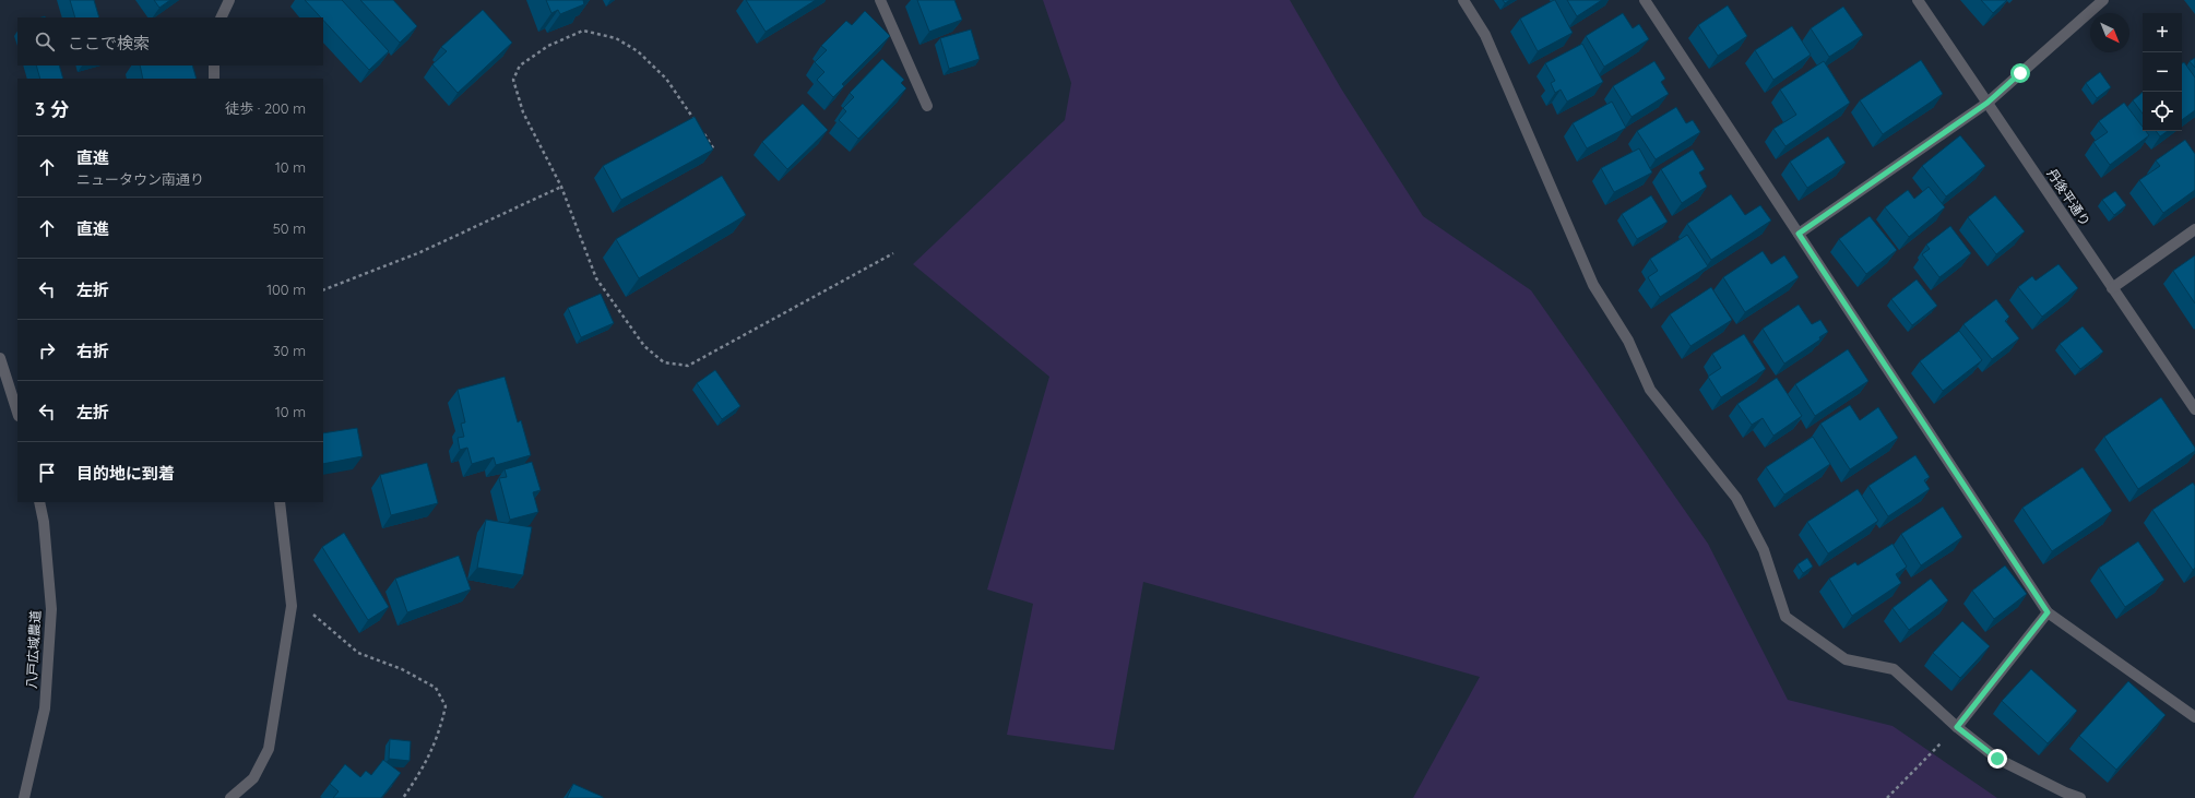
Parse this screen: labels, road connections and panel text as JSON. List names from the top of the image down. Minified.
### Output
{"streets":{"street":["丹後平通り","八戸広域農道"]},"north":"bottom right","page":{"map_buttons":["+","−"],"search":"ここで検索","heading":["3 分","徒歩 · 200 m"],"list":[["直進","ニュータウン南通り","10 m"],["直進","50 m"],["左折","100 m"],["右折","30 m"],["左折","10 m"],"目的地に到着"]}}
